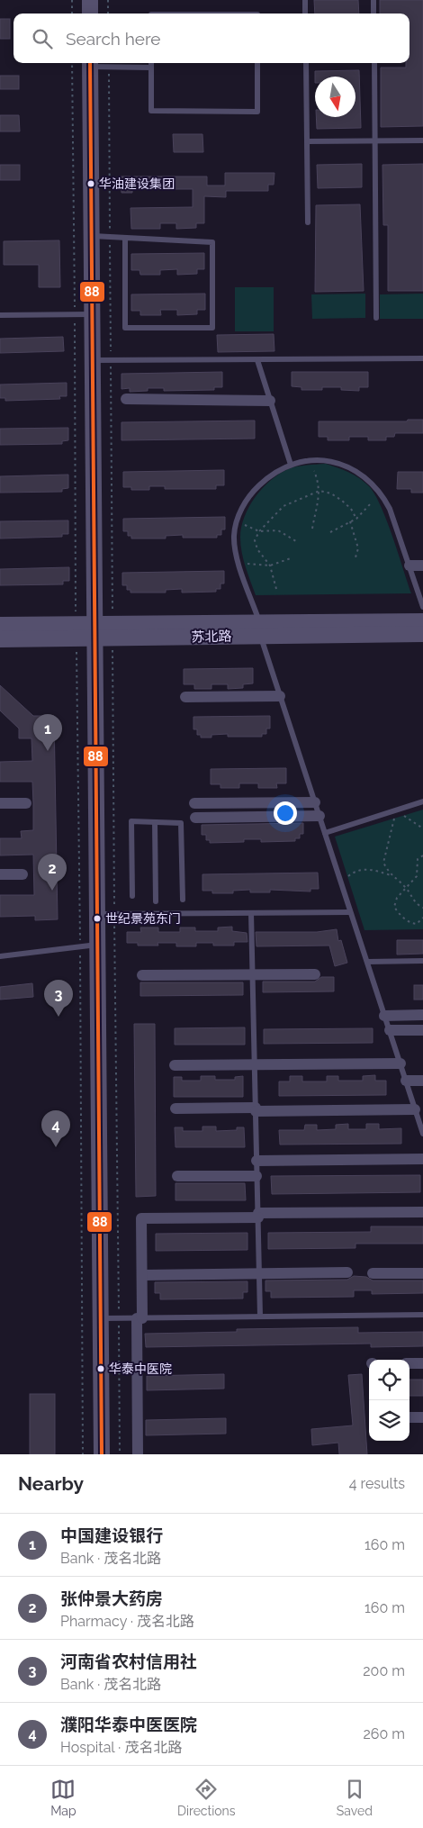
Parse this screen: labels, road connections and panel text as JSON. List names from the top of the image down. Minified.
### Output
{"streets":{"street":["苏北路"]},"places":["华油建设集团","世纪景苑东门","华泰中医院"],"lines":["transit line 88"],"north":"bottom","page":{"search":"Search here","pins":["1","2","3","4"],"heading":["Nearby","4 results"],"list":[{"mark":"1","name":"中国建设银行","note":"Bank · 茂名北路","value":"160 m"},{"mark":"2","name":"张仲景大药房","note":"Pharmacy · 茂名北路","value":"160 m"},{"mark":"3","name":"河南省农村信用社","note":"Bank · 茂名北路","value":"200 m"},{"mark":"4","name":"濮阳华泰中医医院","note":"Hospital · 茂名北路","value":"260 m"}],"nav":["Map","Directions","Saved"]}}
